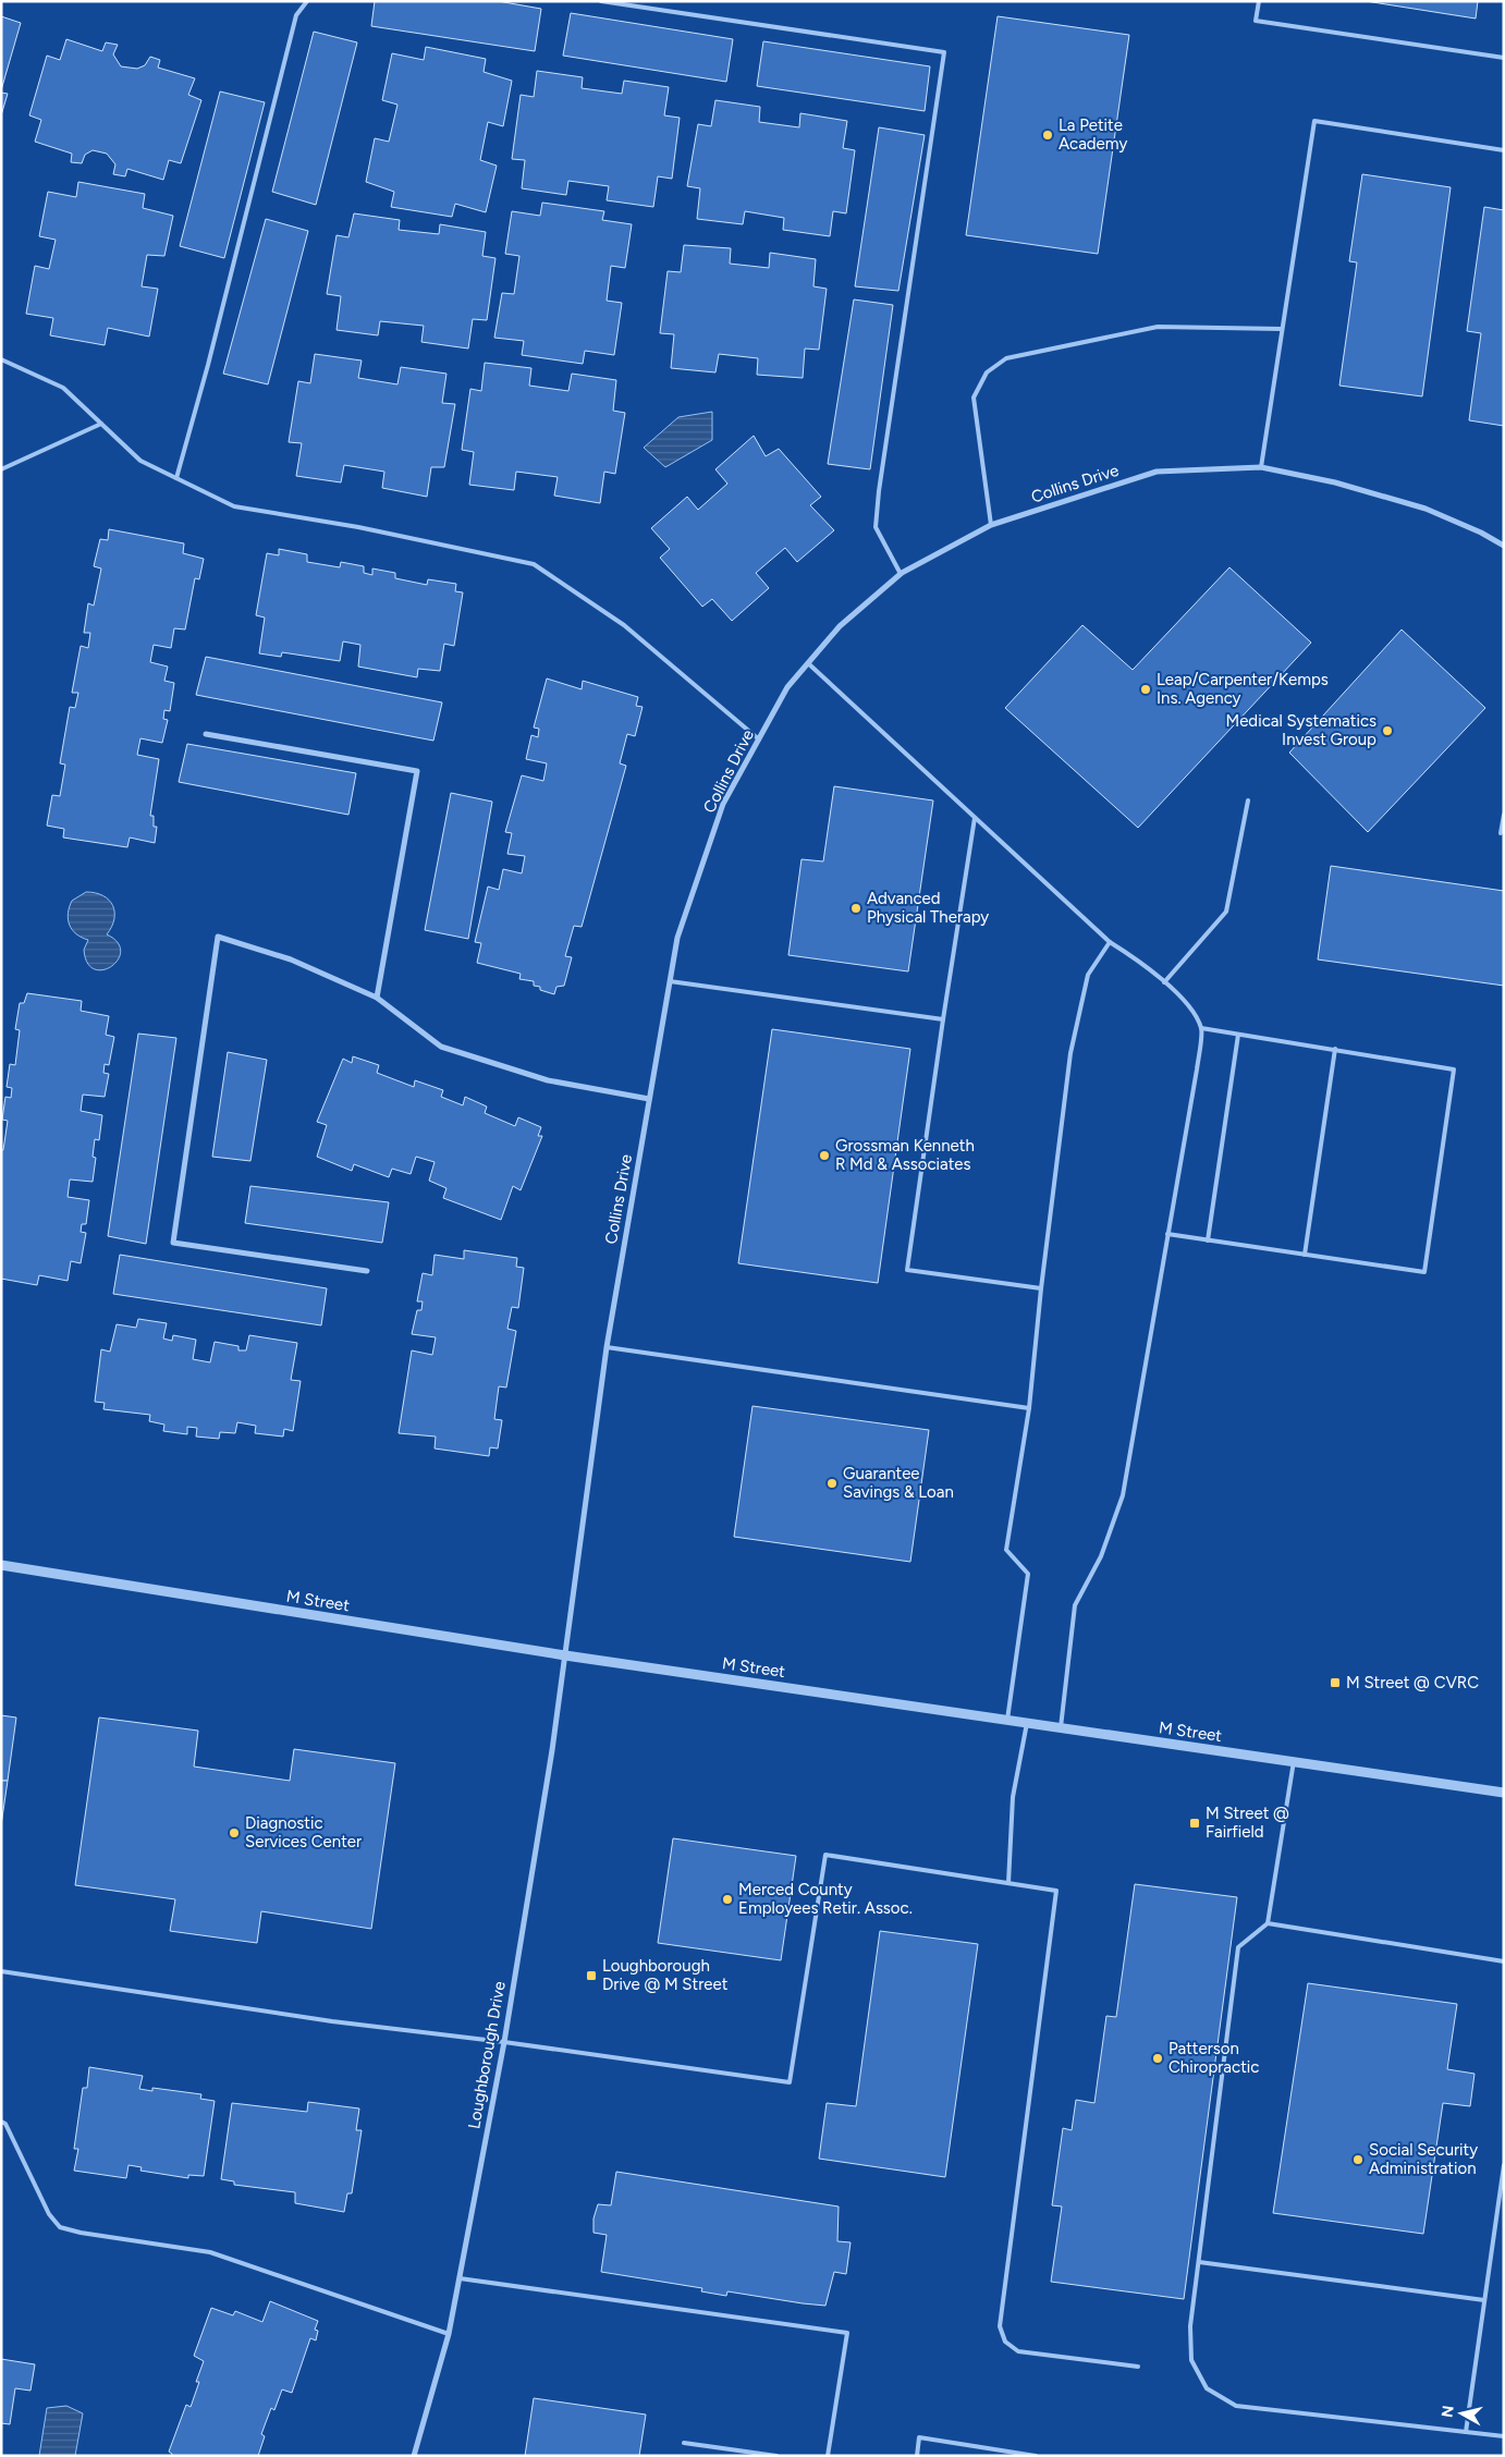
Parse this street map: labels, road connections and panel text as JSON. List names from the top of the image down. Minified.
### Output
{"streets":{"street":["Collins Drive","M Street","Loughborough Drive"]},"crossings":[["Collins Drive","M Street"],["Collins Drive","Loughborough Drive"],["M Street","Loughborough Drive"]],"places":{"other":["La Petite Academy","Leap/Carpenter/Kemps Ins. Agency","Medical Systematics Invest Group","Advanced Physical Therapy","Grossman Kenneth R Md & Associates","Guarantee Savings & Loan","Diagnostic Services Center","Merced County Employees Retir. Assoc.","Patterson Chiropractic","Social Security Administration"],"transit":["M Street @ CVRC","M Street @ Fairfield","Loughborough Drive @ M Street"]},"north":"left"}
